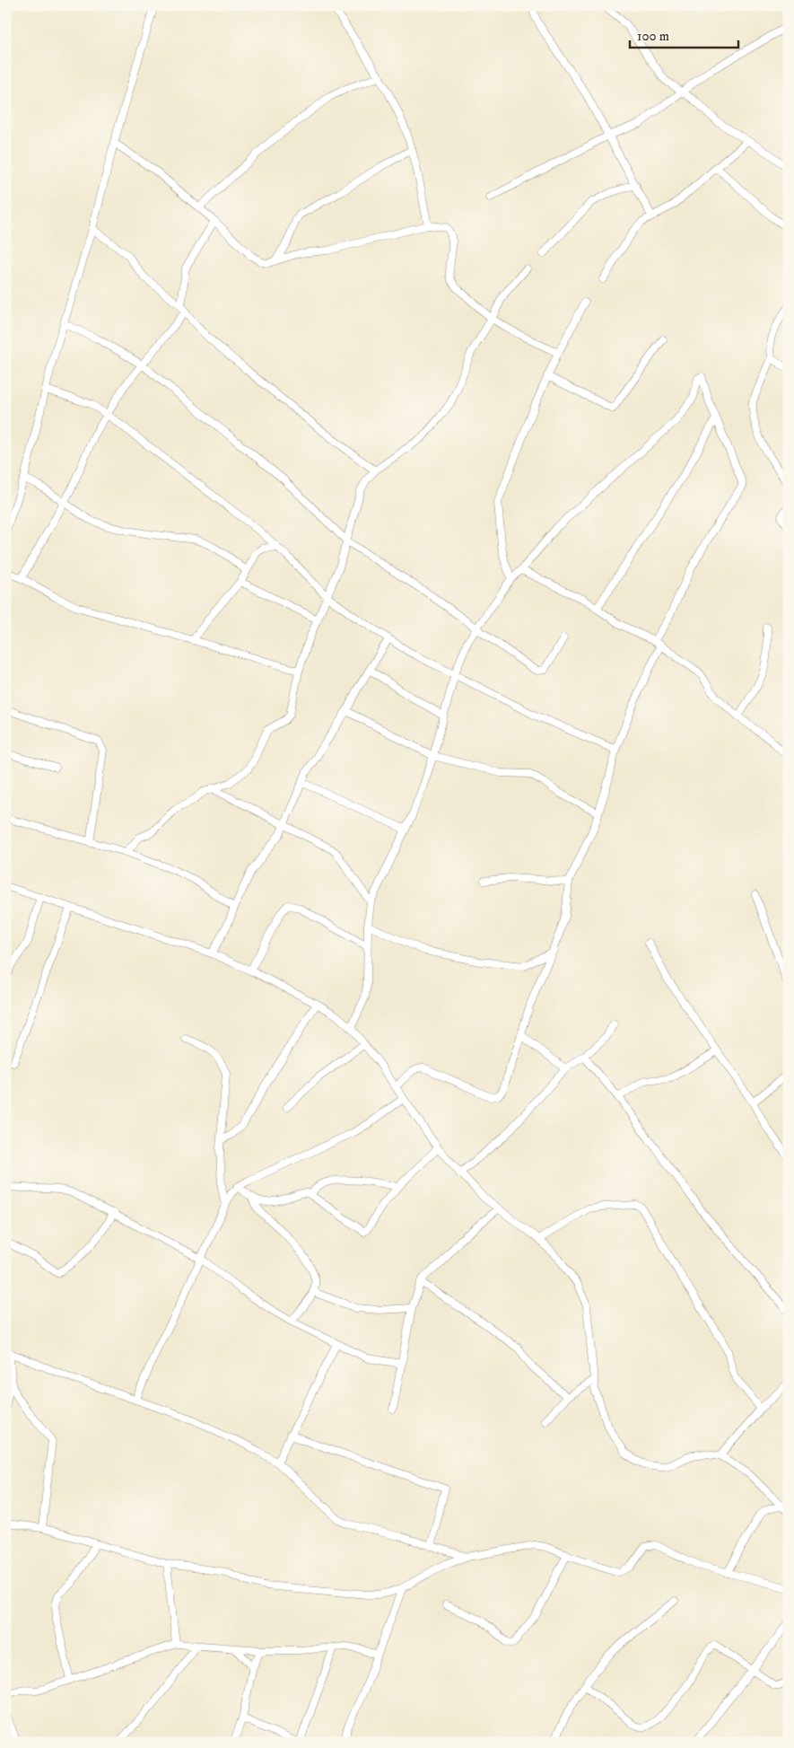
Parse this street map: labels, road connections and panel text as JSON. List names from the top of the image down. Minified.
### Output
{"scale_bar":"100 m"}
